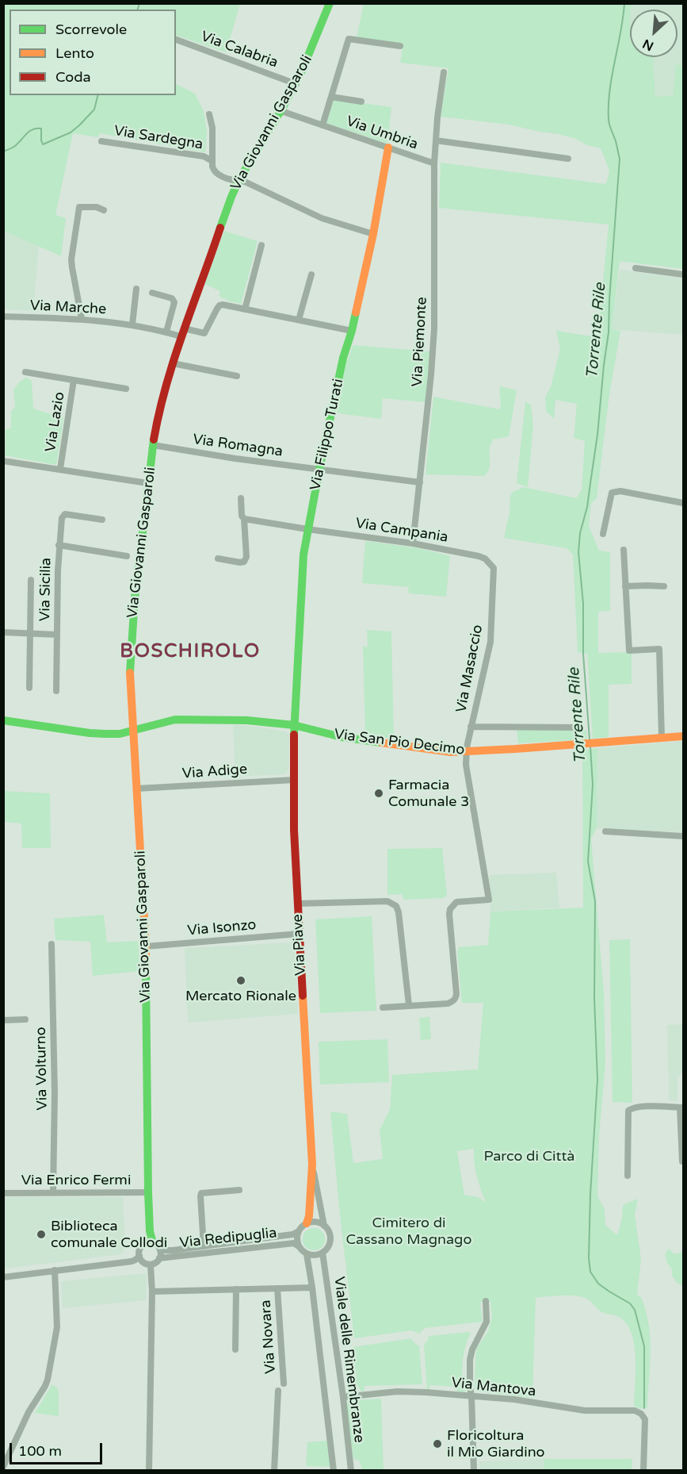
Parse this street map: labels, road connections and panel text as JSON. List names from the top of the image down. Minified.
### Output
{"streets":{"street":["Via Calabria","Via Giovanni Gasparoli","Via Umbria","Via Sardegna","Via Marche","Via Piemonte","Via Lazio","Via Filippo Turati","Via Romagna","Via Campania","Via Sicilia","Via Masaccio","Via San Pio Decimo","Via Adige","Via Isonzo","Via Piave","Via Volturno","Via Enrico Fermi","Via Redipuglia","Via Novara","Viale delle Rimembranze","Via Mantova"]},"crossings":[["Via Calabria","Via Giovanni Gasparoli"],["Via Giovanni Gasparoli","Via Umbria"],["Via Giovanni Gasparoli","Via Sardegna"],["Via Giovanni Gasparoli","Via Marche"],["Via Giovanni Gasparoli","Via Lazio"],["Via Giovanni Gasparoli","Via Romagna"],["Via Giovanni Gasparoli","Via San Pio Decimo"],["Via Giovanni Gasparoli","Via Adige"],["Via Giovanni Gasparoli","Via Isonzo"],["Via Giovanni Gasparoli","Via Enrico Fermi"],["Via Giovanni Gasparoli","Via Redipuglia"],["Via Umbria","Via Piemonte"],["Via Umbria","Via Filippo Turati"],["Via Sardegna","Via Filippo Turati"],["Via Piemonte","Via Romagna"],["Via Piemonte","Via Campania"],["Via Filippo Turati","Via Romagna"],["Via Filippo Turati","Via Campania"],["Via Filippo Turati","Via San Pio Decimo"],["Via Filippo Turati","Via Piave"],["Via Campania","Via Masaccio"],["Via Masaccio","Via San Pio Decimo"],["Via San Pio Decimo","Via Piave"],["Via Adige","Via Piave"],["Via Isonzo","Via Piave"],["Via Piave","Via Redipuglia"],["Via Piave","Viale delle Rimembranze"],["Via Volturno","Via Enrico Fermi"],["Via Redipuglia","Viale delle Rimembranze"],["Via Novara","Viale delle Rimembranze"],["Viale delle Rimembranze","Via Mantova"]],"districts":["BOSCHIROLO"],"water":["Torrente Rile"],"parks":["Parco di Città","Cimitero di Cassano Magnago"],"places":["Farmacia Comunale 3","Mercato Rionale","Biblioteca comunale Collodi","Floricoltura il Mio Giardino"],"legend":["Scorrevole","Lento","Coda"],"scale_bar":"100 m","north":"bottom left"}
